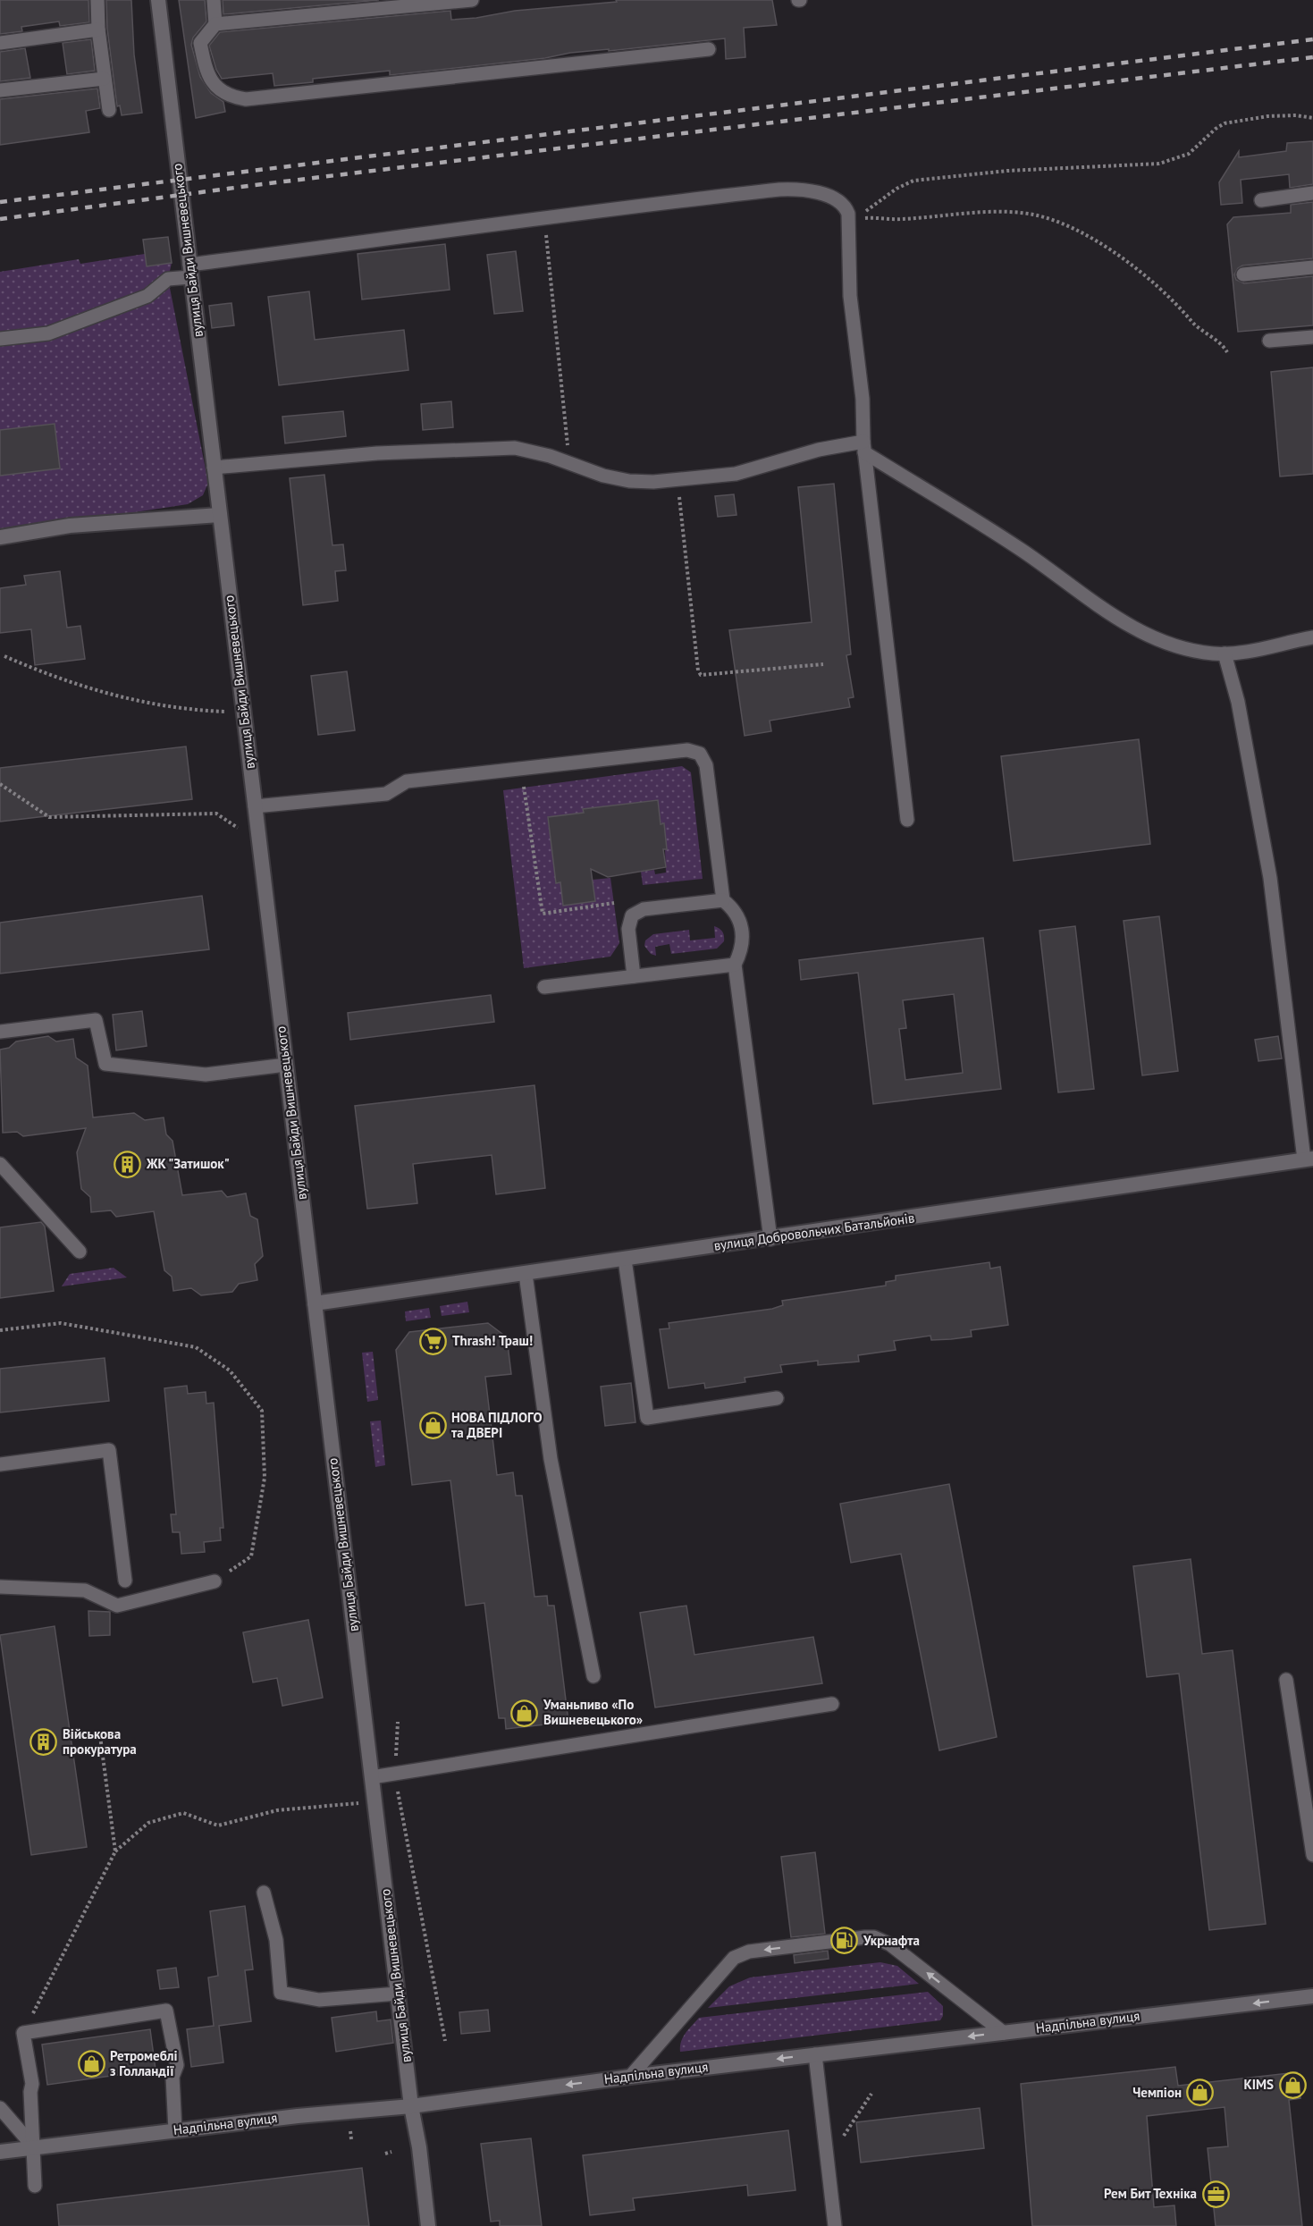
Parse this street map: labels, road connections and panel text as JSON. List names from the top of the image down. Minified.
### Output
{"streets":{"street":["вулиця Байди Вишневецького","вулиця Добровольчих Батальйонів","Надпільна вулиця"]},"crossings":[["вулиця Байди Вишневецького","вулиця Добровольчих Батальйонів"],["вулиця Байди Вишневецького","Надпільна вулиця"]],"one_way":["Надпільна вулиця"],"places":{"building":["ЖК \"Затишок\"","Військова прокуратура"],"supermarket":["Thrash! Траш!"],"shop":["НОВА ПІДЛОГО та ДВЕРІ","Уманьпиво «По Вишневецького»","Ретромеблі з Голландії","KIMS","Чемпіон"],"fuel station":["Укрнафта"],"office":["Рем Бит Техніка"]}}
